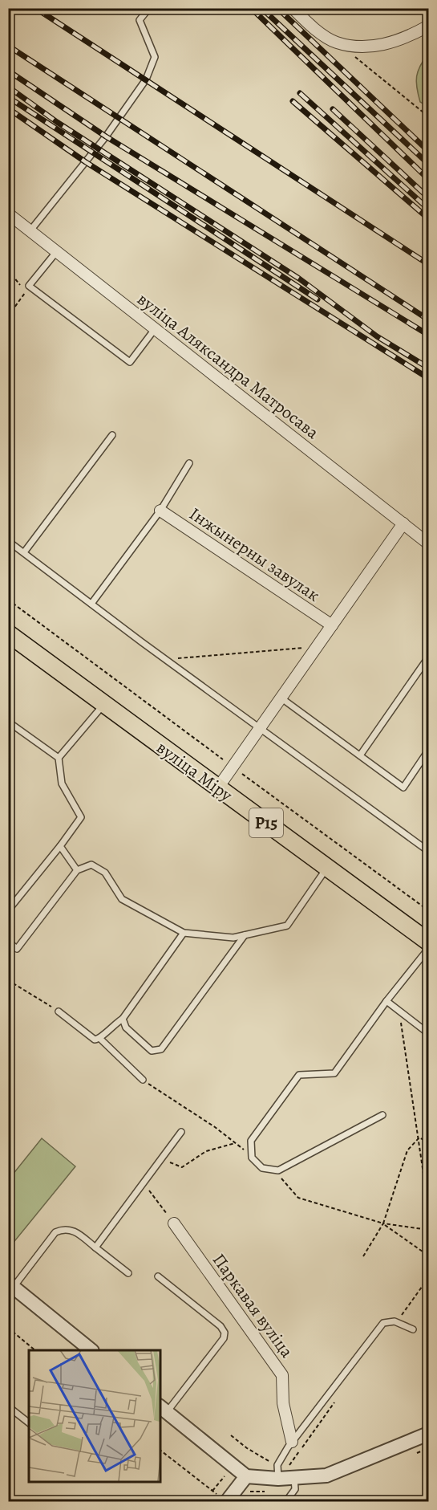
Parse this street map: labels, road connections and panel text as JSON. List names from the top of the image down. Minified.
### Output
{"streets":{"main road":["вуліца Міру","Р15"],"street":["вуліца Аляксандра Матросава","Інжынерны завулак","Паркавая вуліца"]}}
